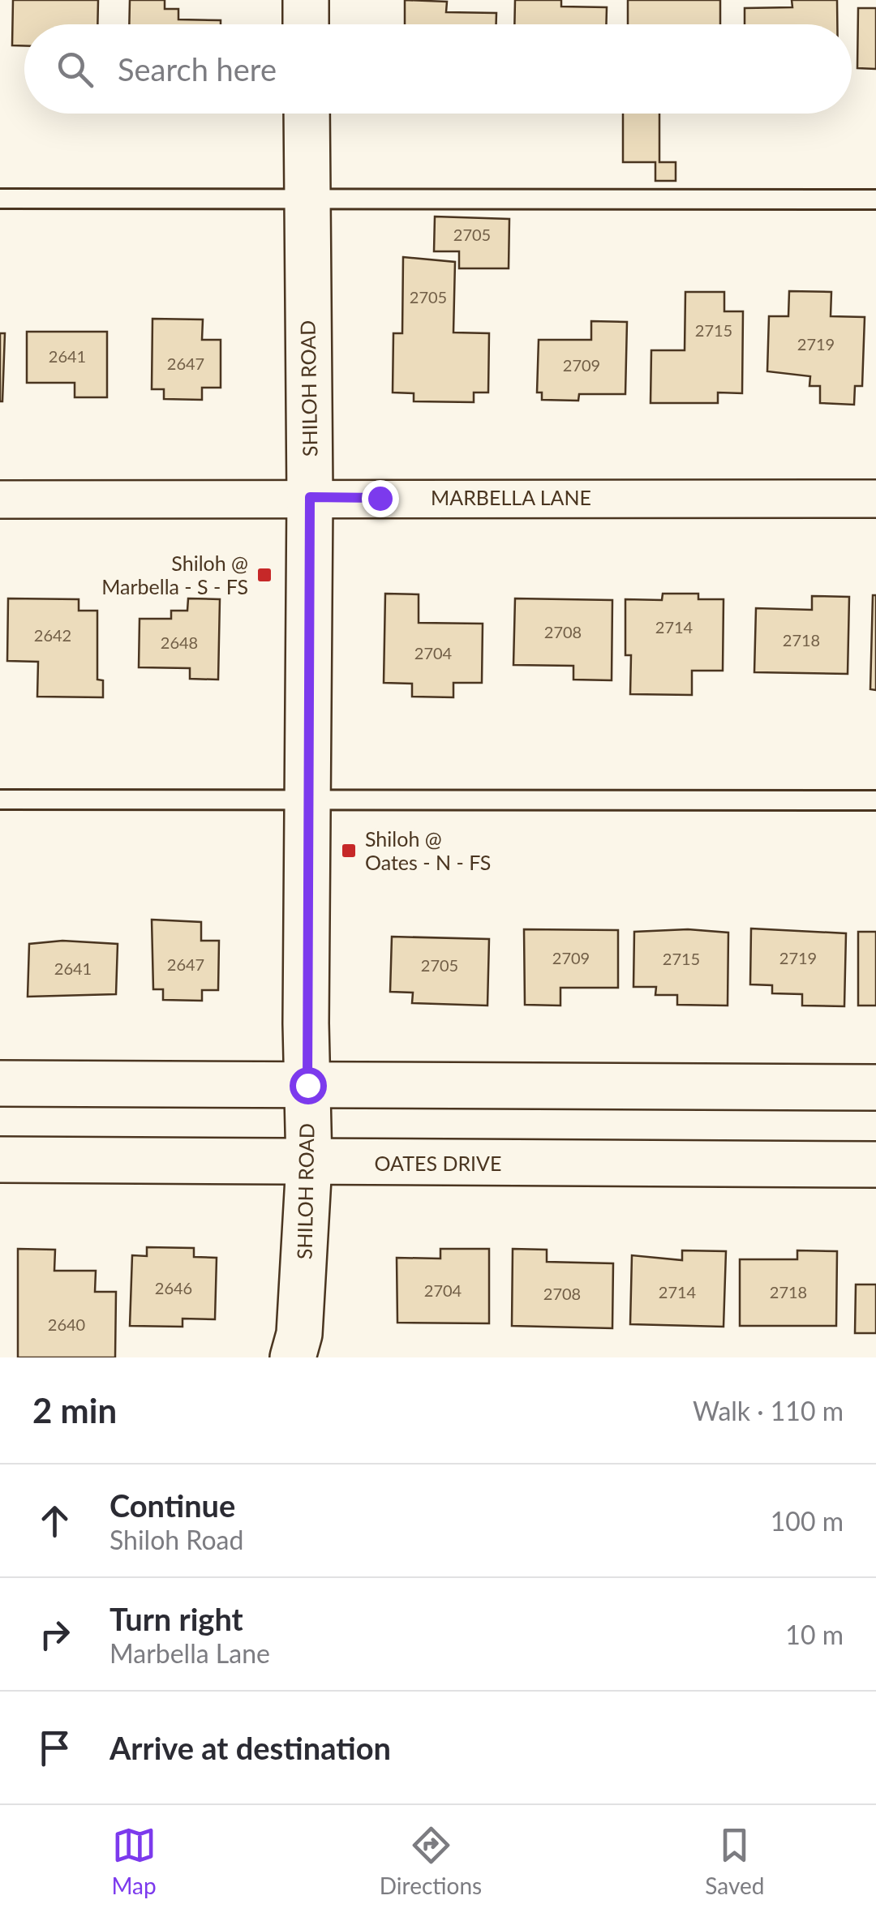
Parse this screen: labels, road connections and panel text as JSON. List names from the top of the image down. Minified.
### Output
{"streets":{"main road":["SHILOH ROAD","OATES DRIVE"],"street":["MARBELLA LANE"]},"crossings":[["SHILOH ROAD","MARBELLA LANE"],["SHILOH ROAD","OATES DRIVE"]],"places":{"transit":["Shiloh @ Marbella - S - FS","Shiloh @ Oates - N - FS"]},"house_numbers":["2705","2705","2715","2719","2641","2647","2709","2714","2708","2642","2718","2648","2704","2709","2719","2715","2647","2705","2641","2646","2704","2714","2718","2708","2640"],"page":{"search":"Search here","heading":["2 min","Walk · 110 m"],"list":[["Continue","Shiloh Road","100 m"],["Turn right","Marbella Lane","10 m"],"Arrive at destination"],"nav":["Map","Directions","Saved"]}}
